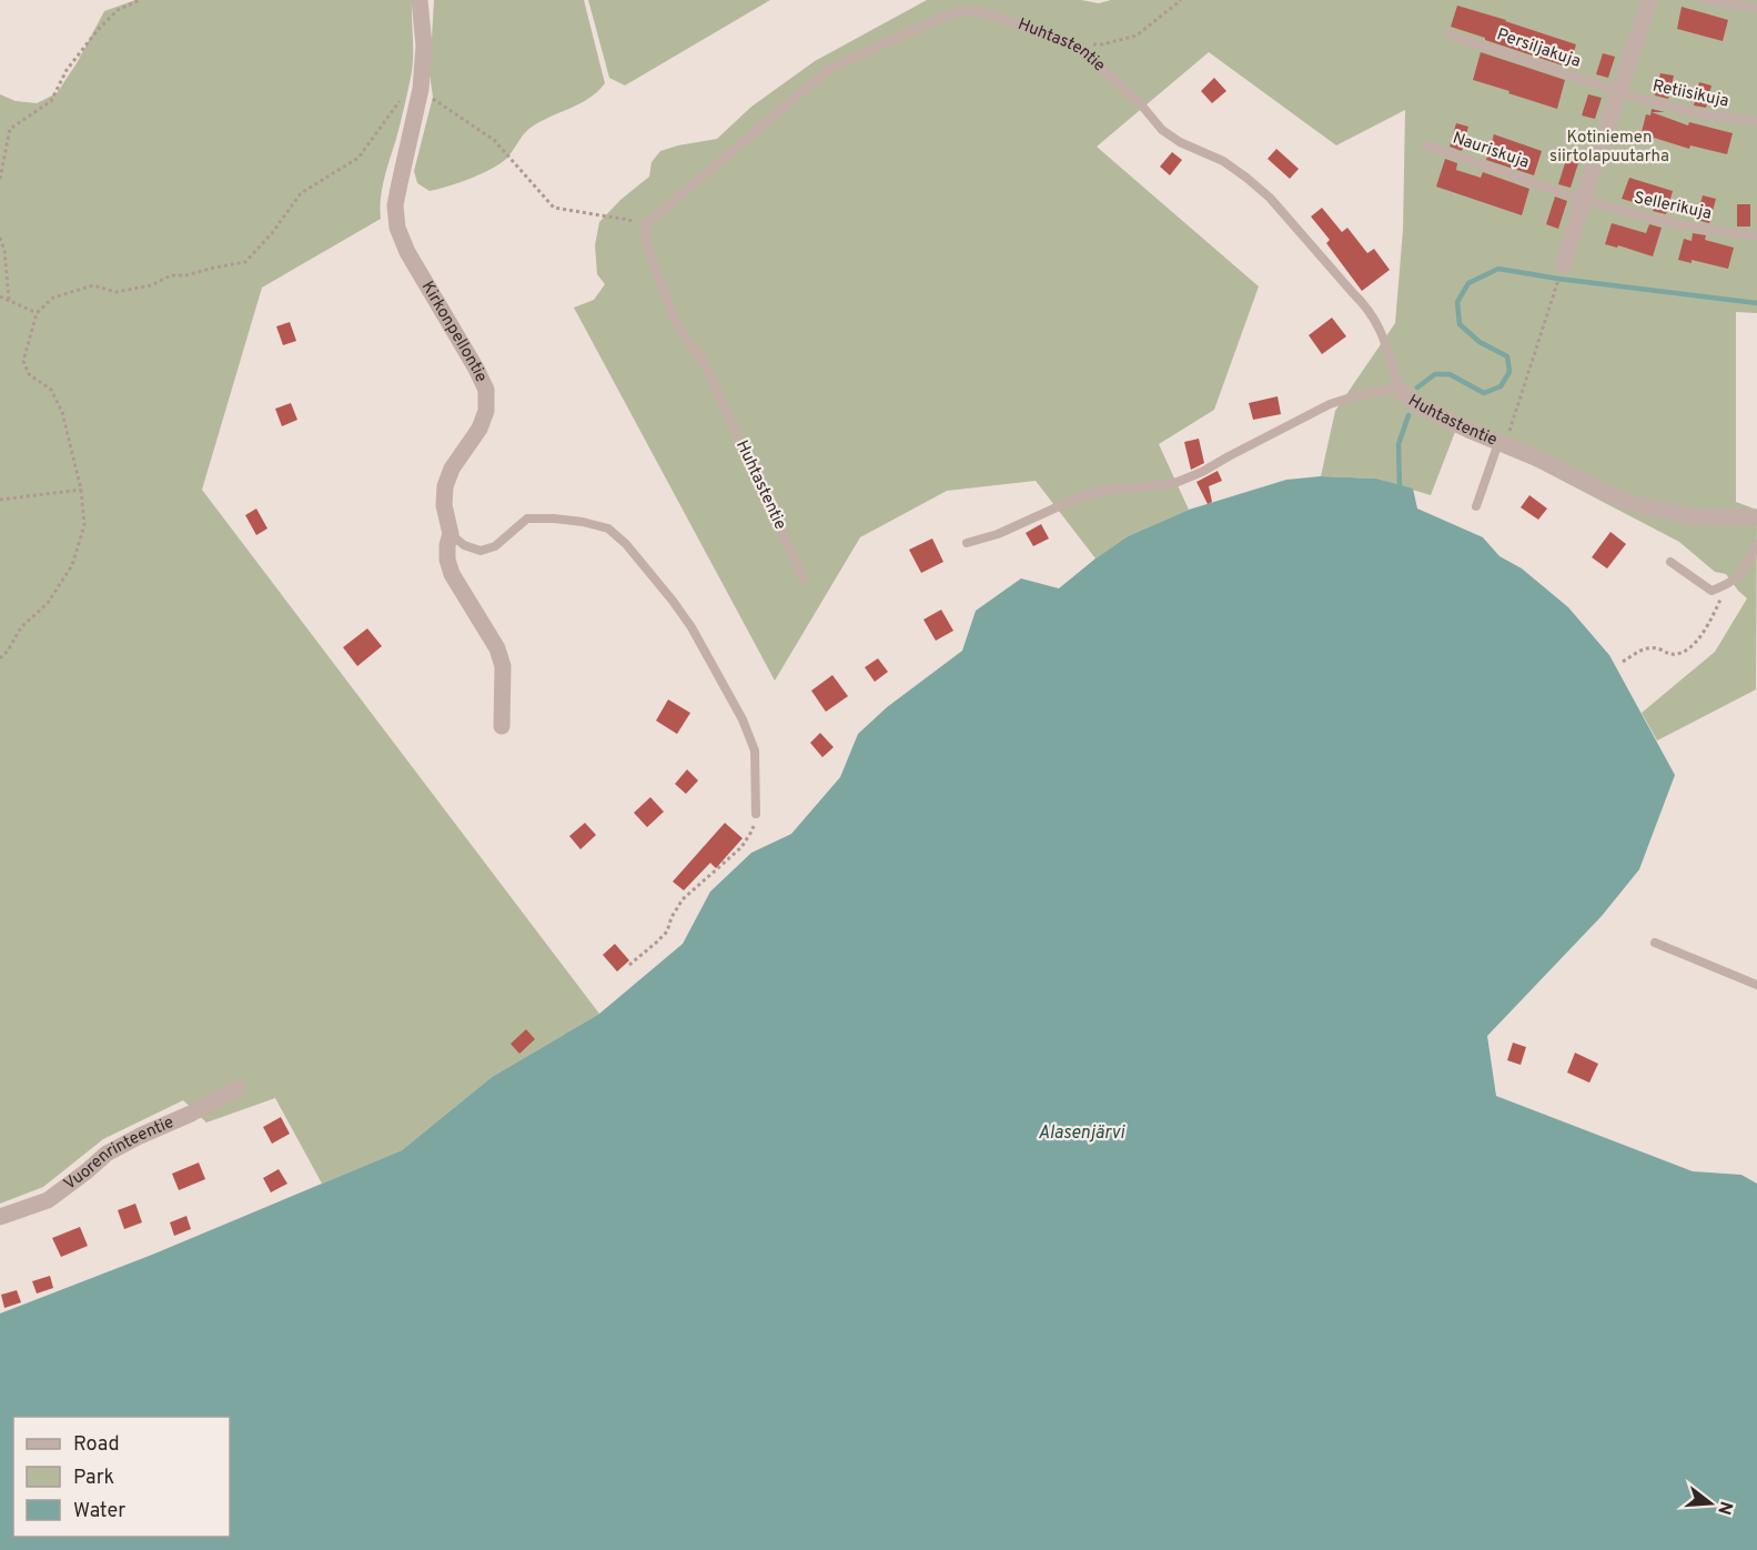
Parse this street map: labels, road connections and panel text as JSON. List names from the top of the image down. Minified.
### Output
{"streets":{"street":["Huhtastentie","Kirkonpellontie","Vuorenrinteentie"],"lane":["Persiljakuja","Retiisikuja","Nauriskuja","Sellerikuja"]},"crossings":[["Persiljakuja","Retiisikuja"],["Nauriskuja","Sellerikuja"]],"water":["Alasenjärvi"],"parks":["Kotiniemen siirtolapuutarha"],"legend":["Road","Park","Water"],"north":"right"}
